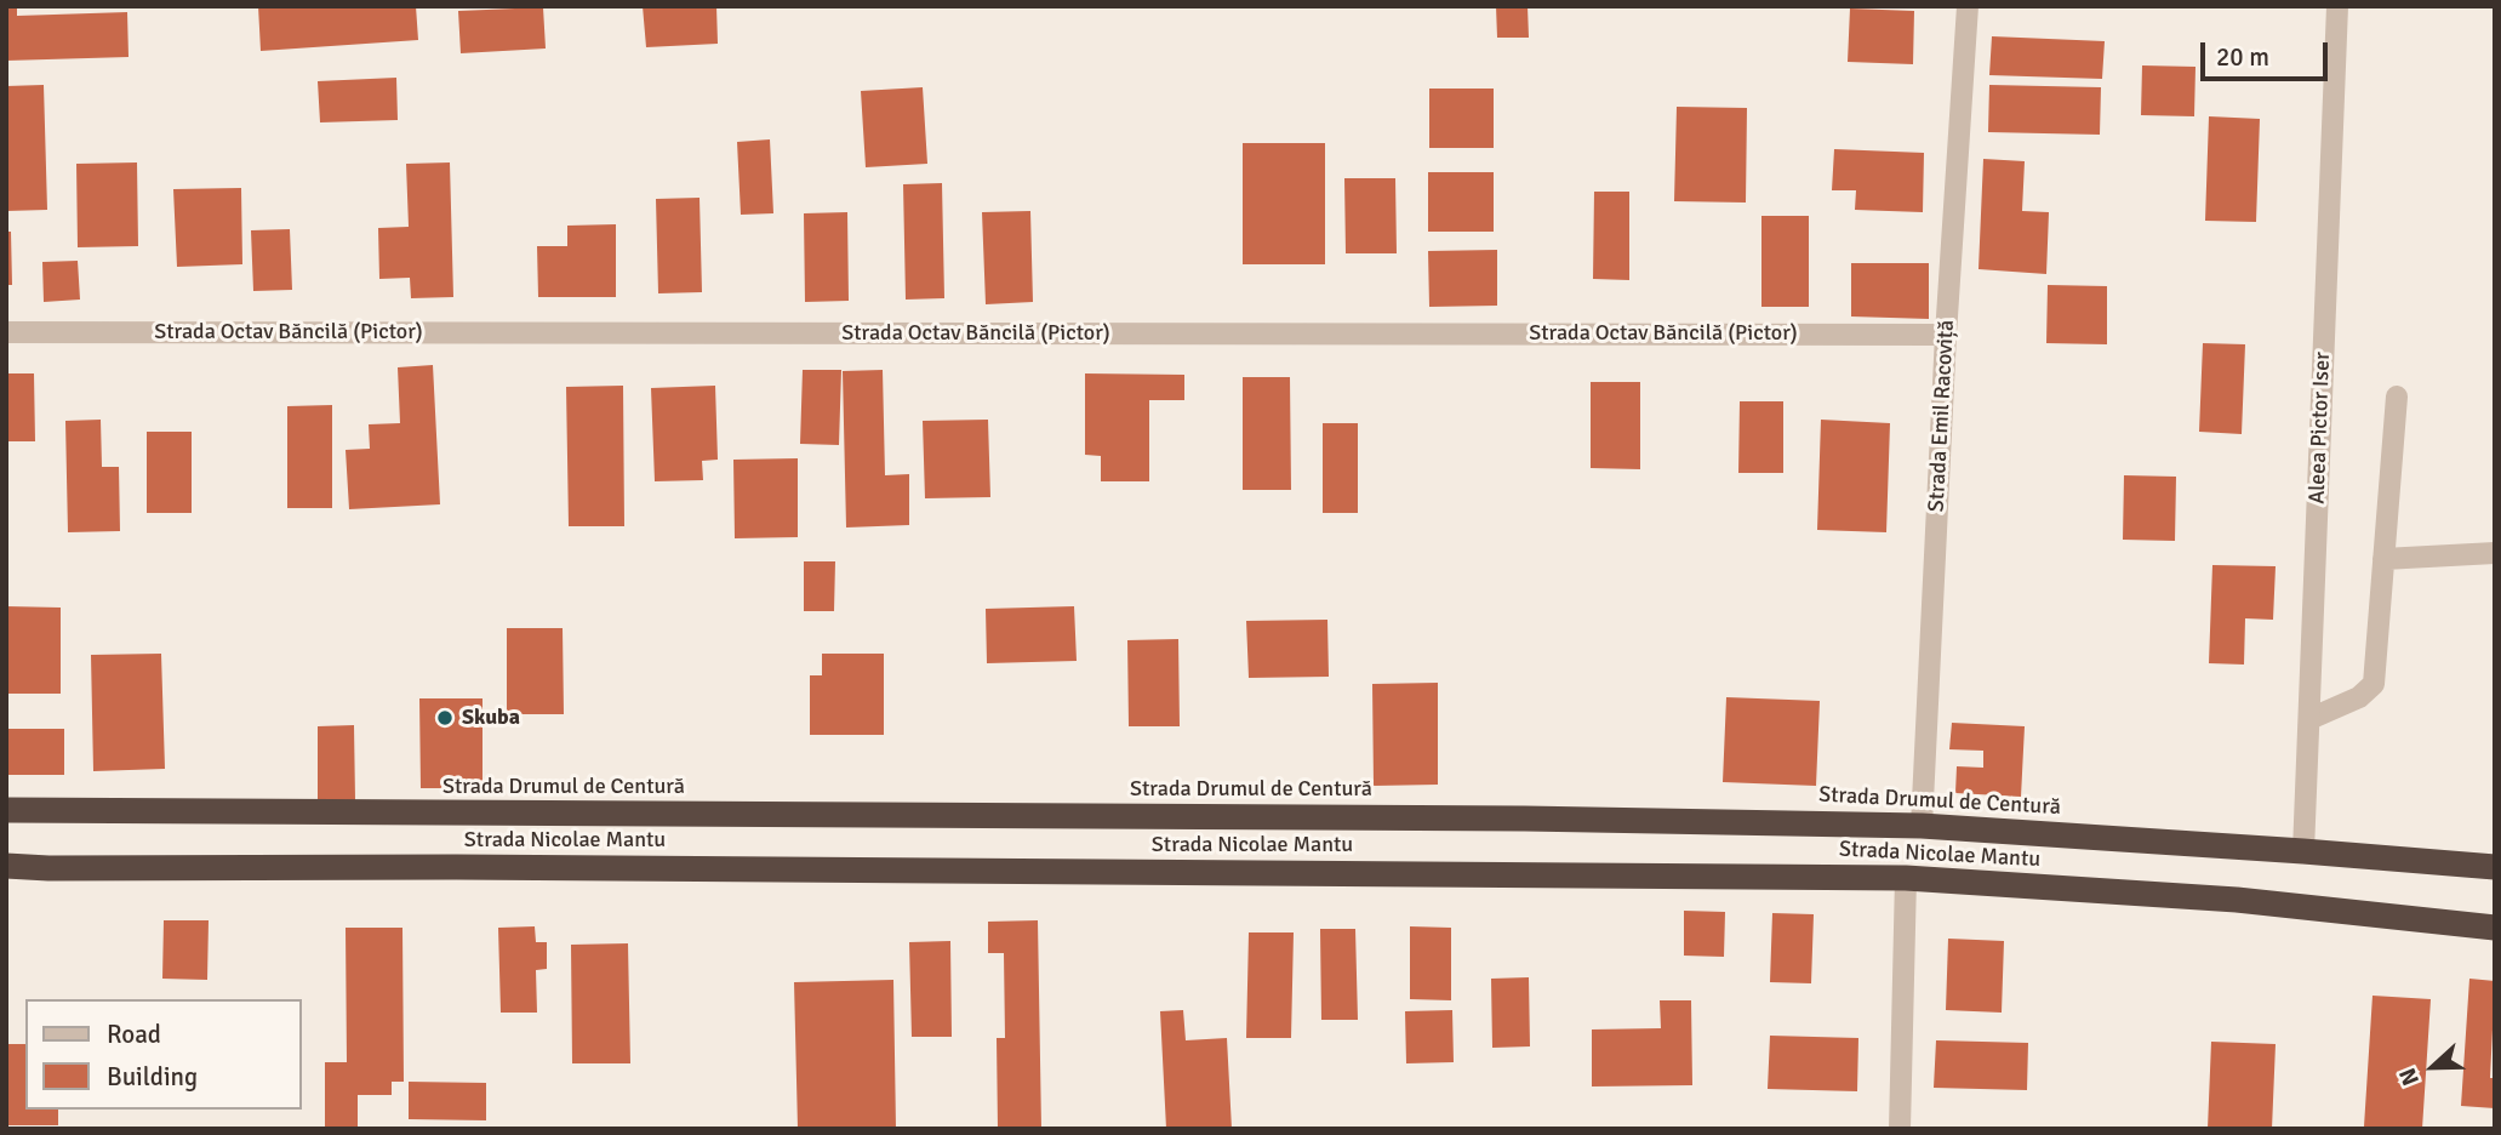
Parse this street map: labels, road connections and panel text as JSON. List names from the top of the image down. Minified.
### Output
{"streets":{"highway":["Strada Drumul de Centură","Strada Nicolae Mantu"],"street":["Strada Octav Băncilă (Pictor)","Strada Emil Racoviță","Aleea Pictor Iser"]},"crossings":[["Strada Octav Băncilă (Pictor)","Strada Emil Racoviță"],["Strada Emil Racoviță","Strada Drumul de Centură"],["Aleea Pictor Iser","Strada Drumul de Centură"]],"places":["Skuba"],"legend":["Road","Building"],"scale_bar":"20 m","north":"left"}
